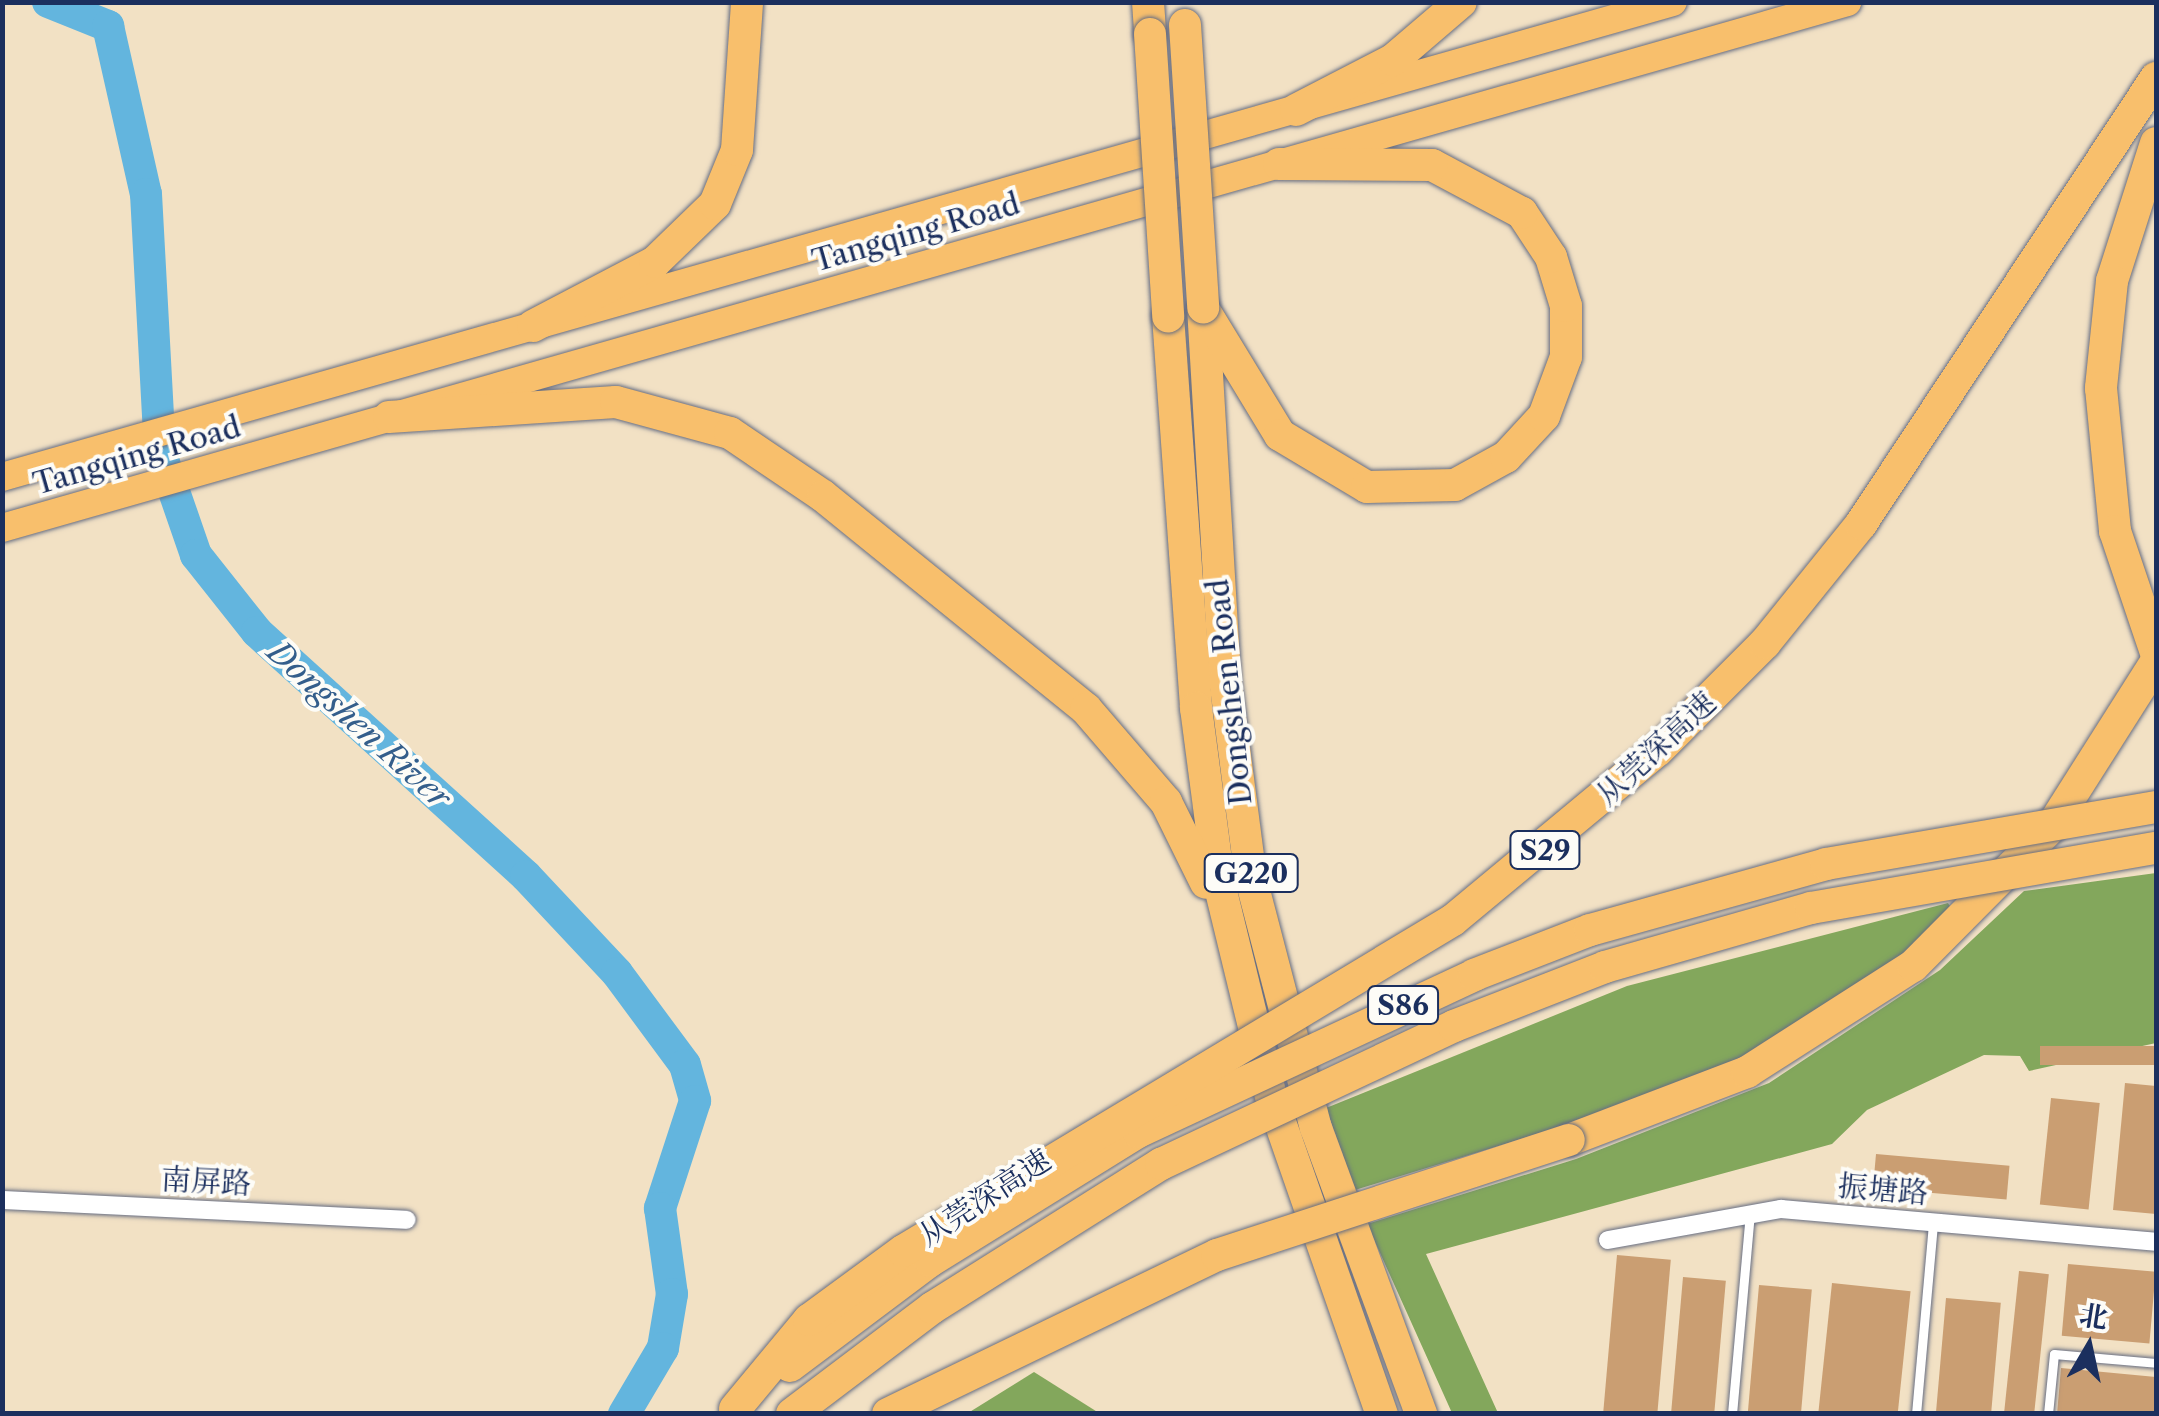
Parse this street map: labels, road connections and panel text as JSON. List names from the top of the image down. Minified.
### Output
{"streets":{"highway":["Dongshen Road","从莞深高速","S29","G220","S86"],"main road":["Tangqing Road"],"street":["南屏路","振塘路"]},"crossings":[["从莞深高速","S86"]],"water":["Dongshen River"],"north":"top"}
